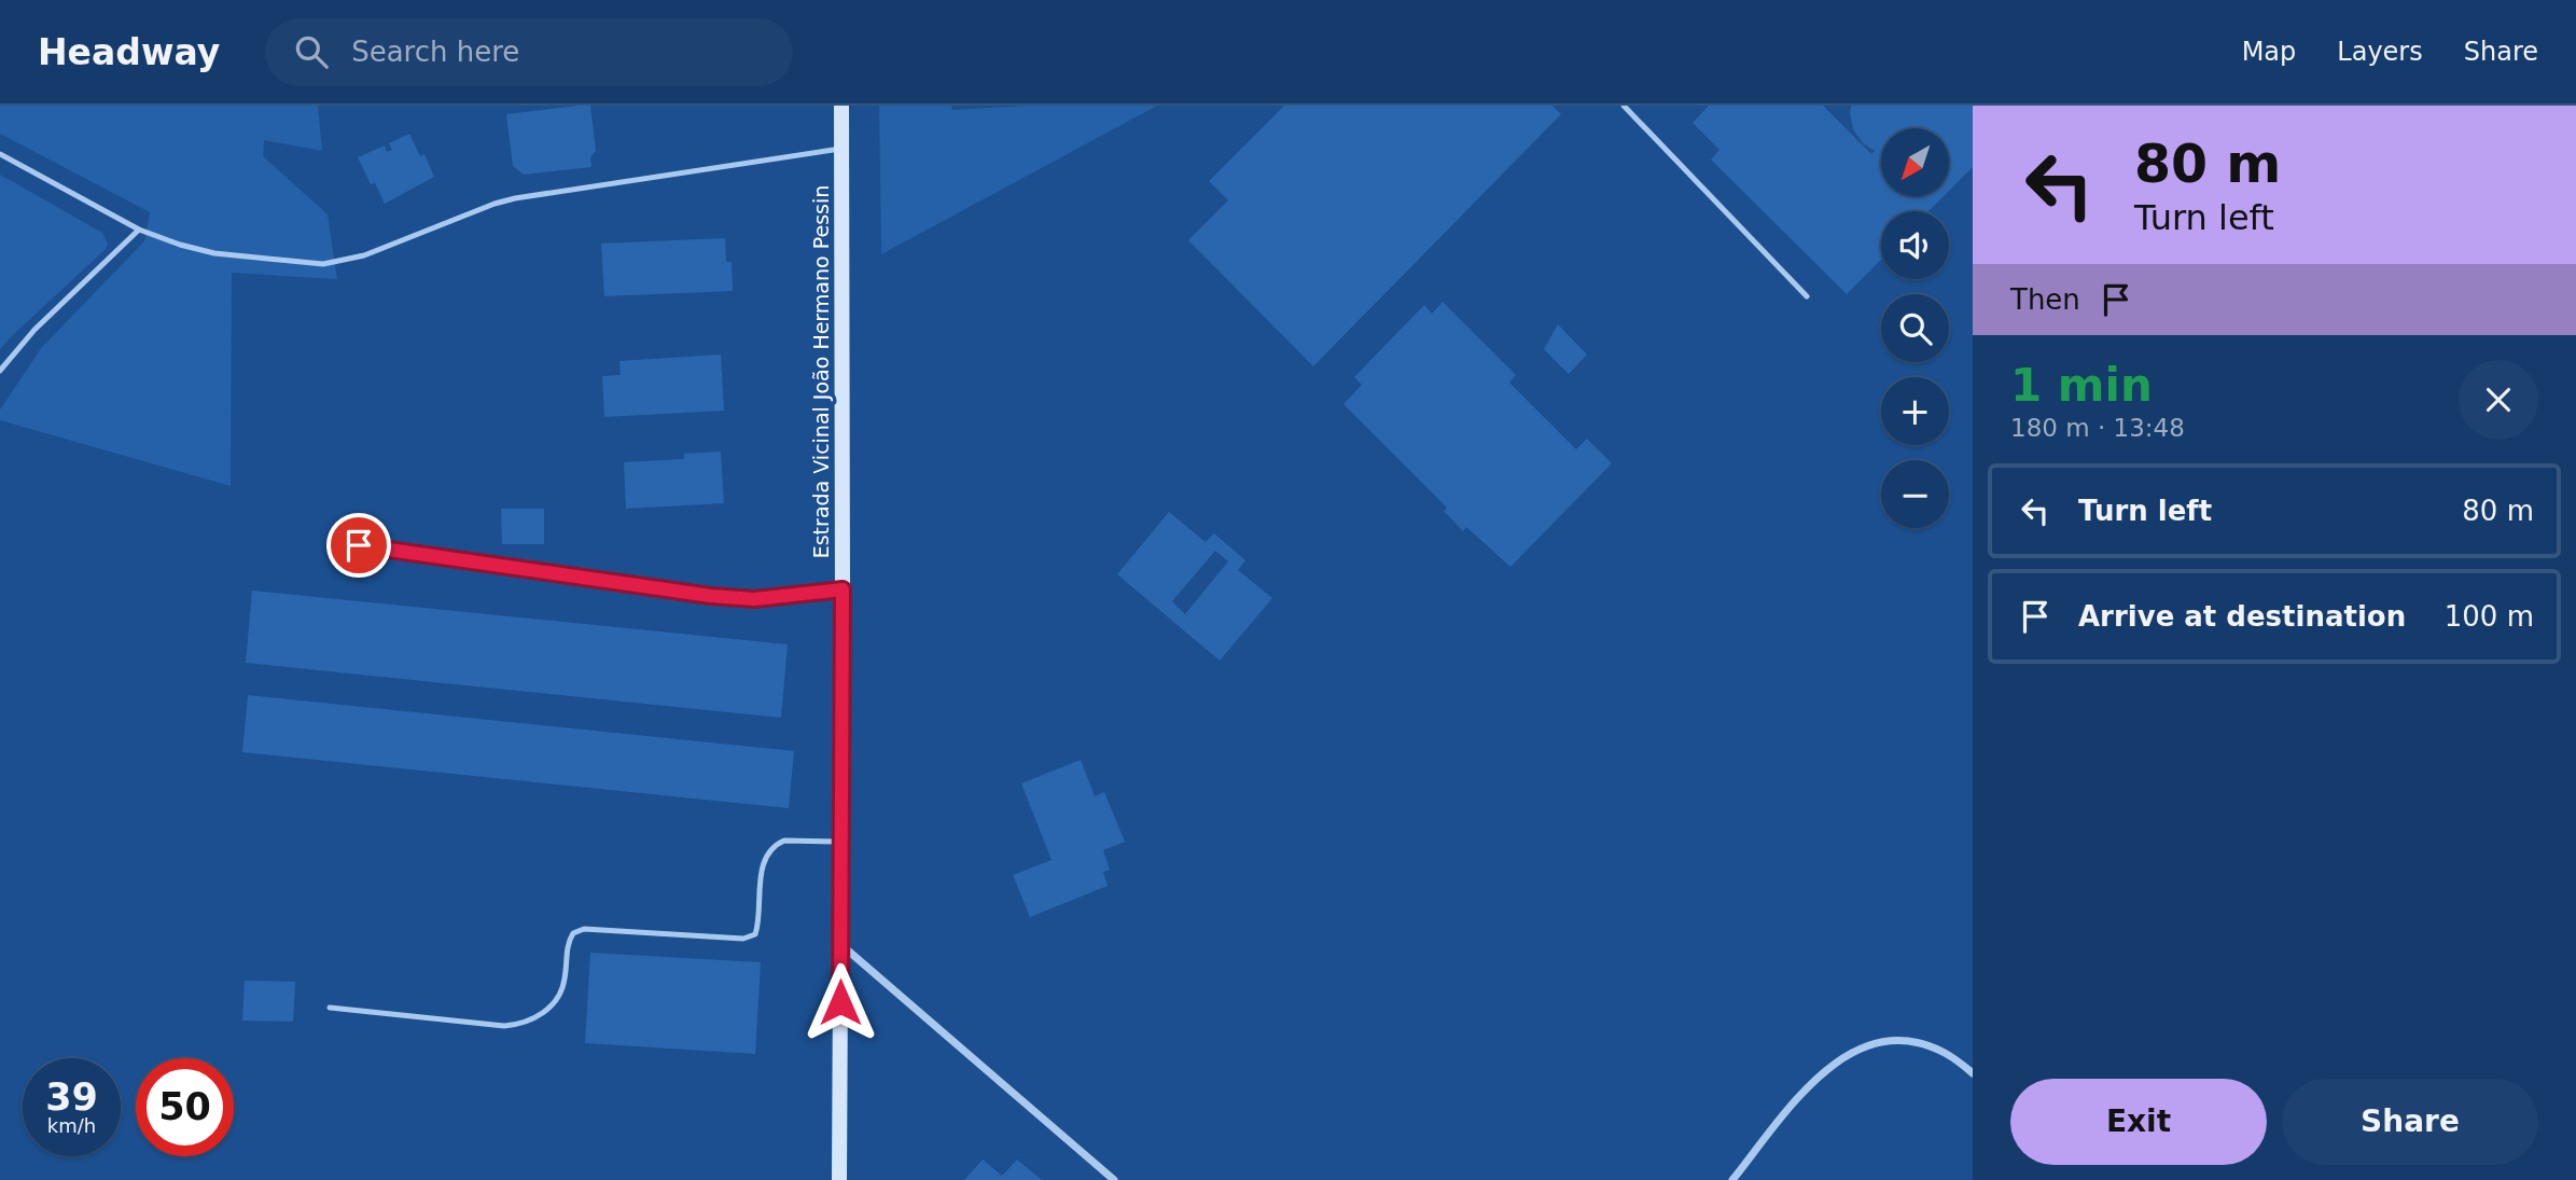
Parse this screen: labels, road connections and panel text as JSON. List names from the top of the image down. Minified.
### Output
{"streets":{"main road":["Estrada Vicinal João Hermano Pessin"]},"north":"bottom left","page":{"header":"Headway","search":"Search here","nav":["Map","Layers","Share"],"turn":["80 m","Turn left"],"map_buttons":["+","−"],"then":"Then","heading":["1 min","180 m · 13:48"],"list":[{"name":"Turn left","value":"80 m"},{"name":"Arrive at destination","value":"100 m"}],"speed":"39 km/h","limit":"50","buttons":["Exit","Share"]}}
